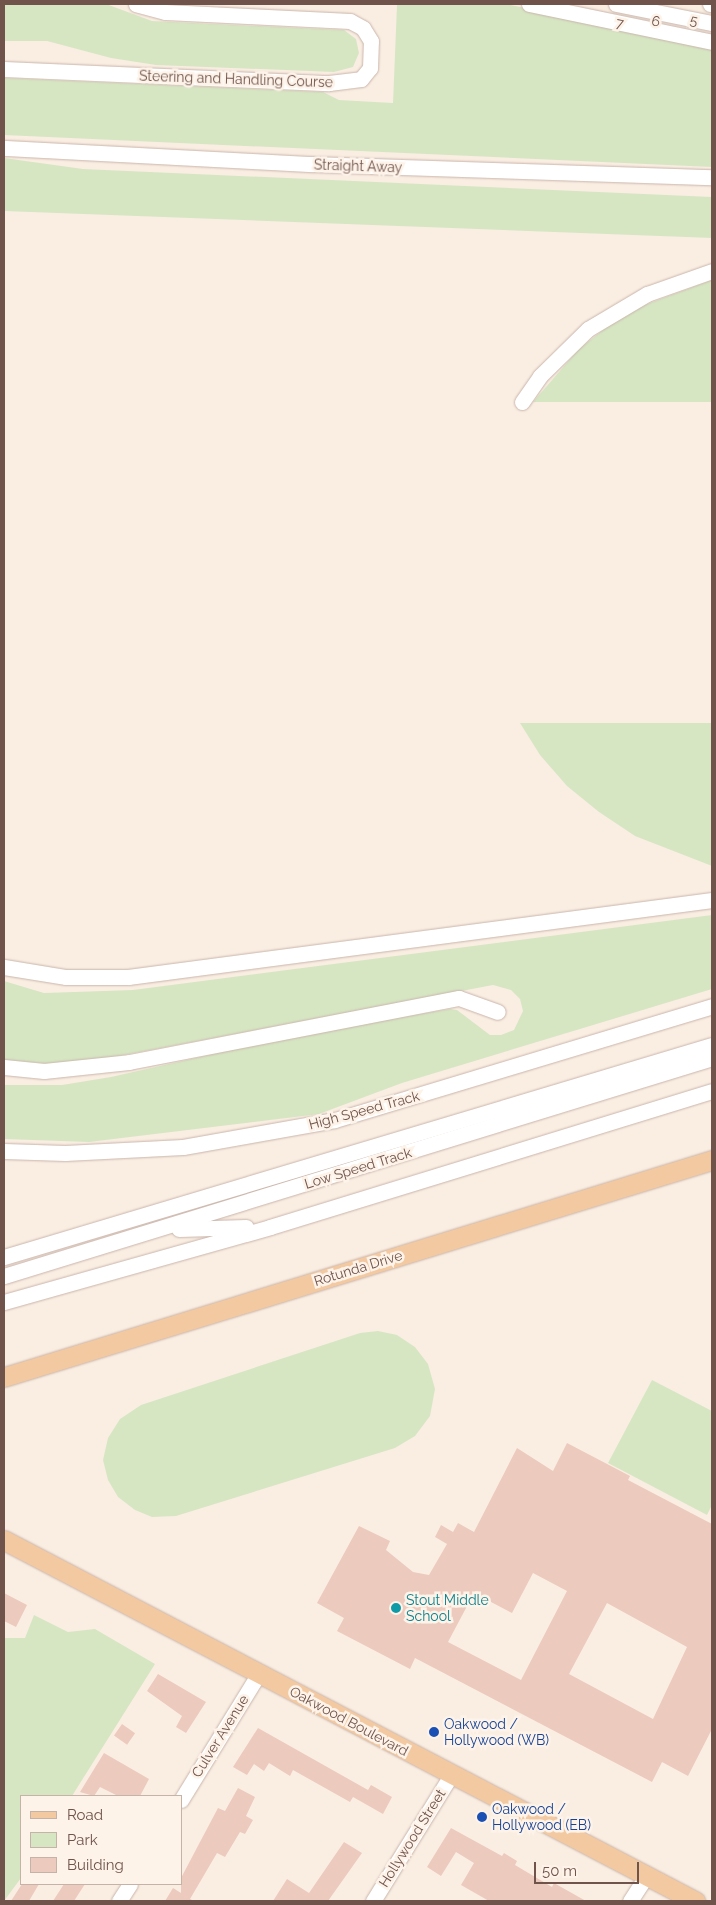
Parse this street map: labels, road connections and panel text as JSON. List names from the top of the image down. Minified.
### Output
{"streets":{"main road":["Rotunda Drive","Oakwood Boulevard"],"street":["5","6","7","Steering and Handling Course","Straight Away","High Speed Track","Low Speed Track","Culver Avenue","Hollywood Street"]},"crossings":[["Oakwood Boulevard","Culver Avenue"],["Oakwood Boulevard","Hollywood Street"]],"places":["Stout Middle School","Oakwood / Hollywood (WB)","Oakwood / Hollywood (EB)"],"legend":["Road","Park","Building"],"scale_bar":"50 m"}
